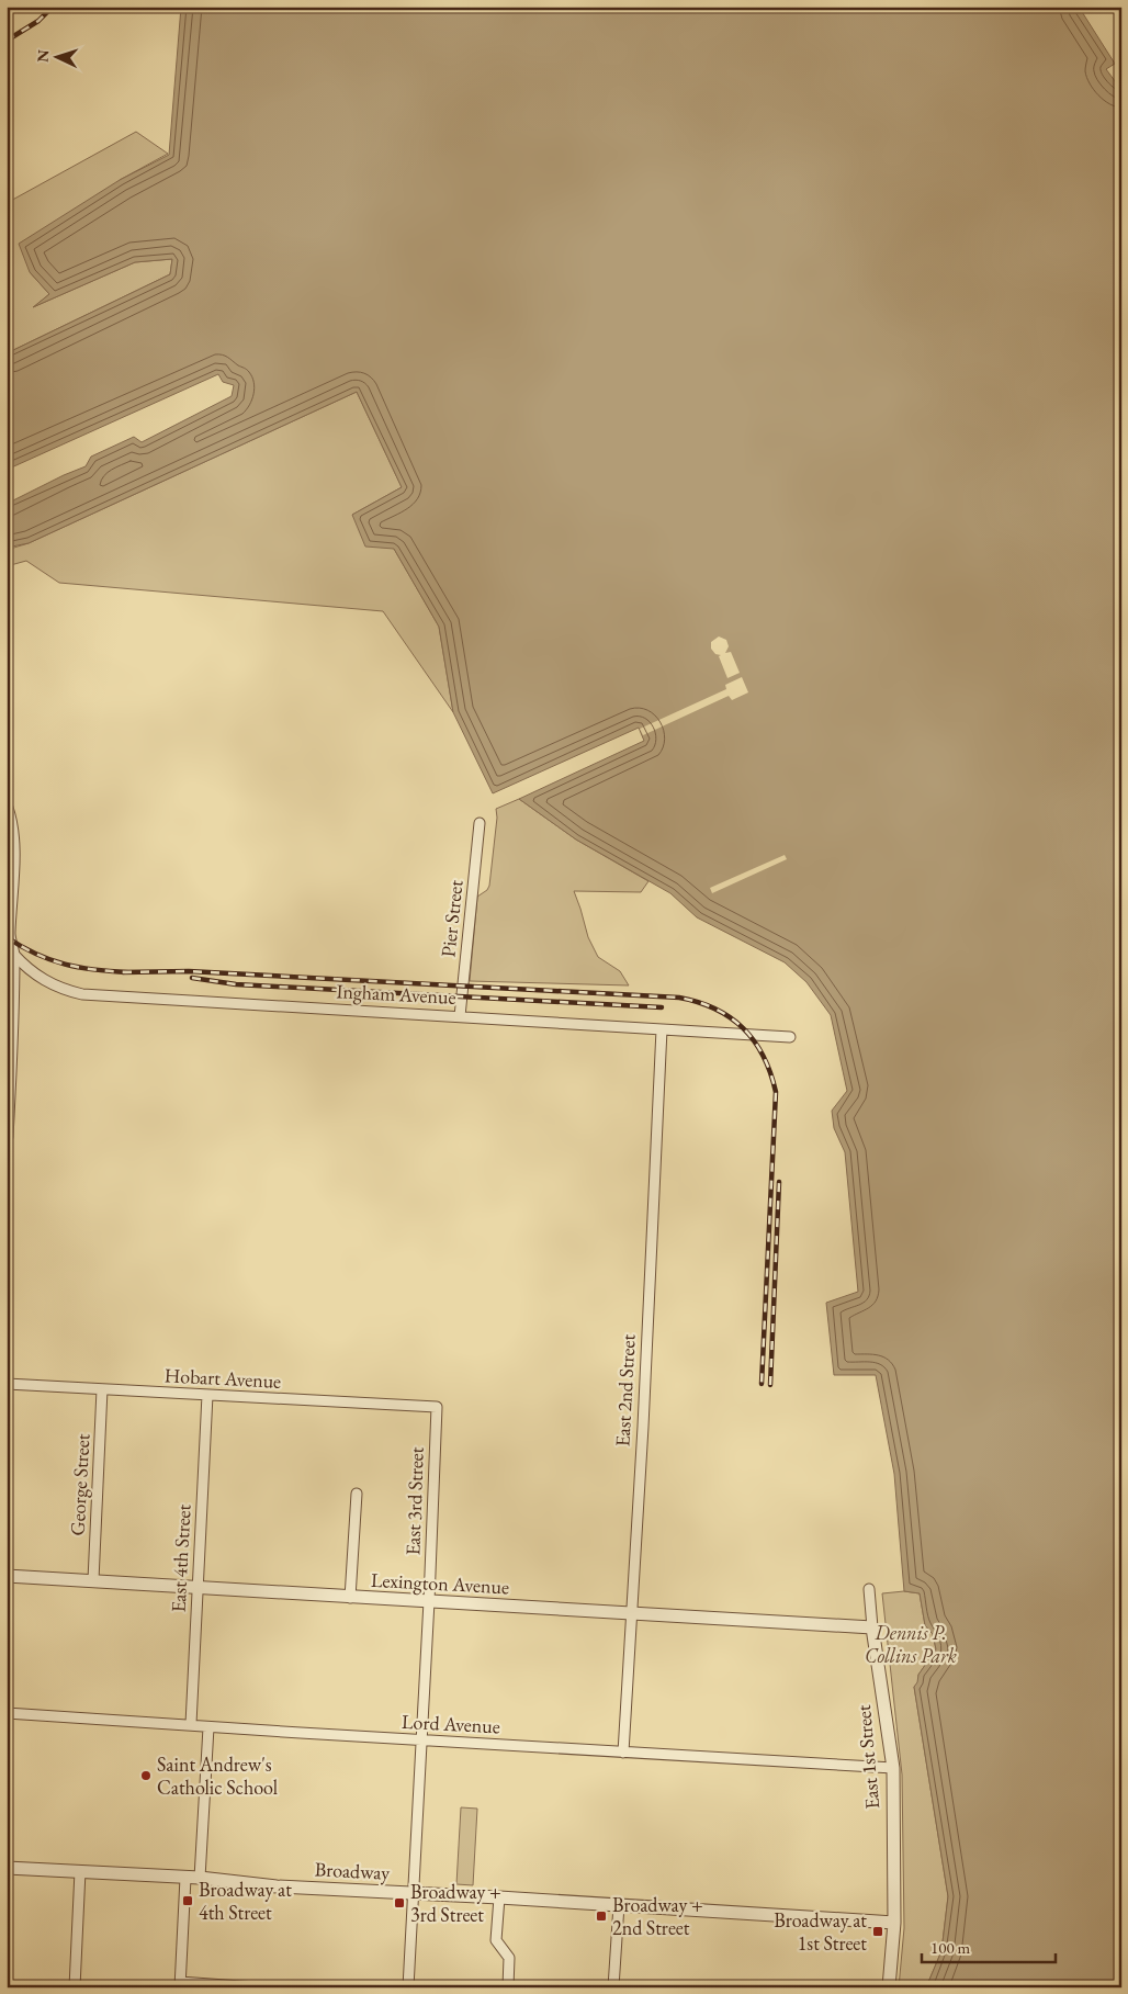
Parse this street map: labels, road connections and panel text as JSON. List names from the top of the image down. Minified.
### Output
{"streets":{"street":["Pier Street","Ingham Avenue","Hobart Avenue","East 2nd Street","George Street","East 3rd Street","East 4th Street","Lexington Avenue","Lord Avenue","East 1st Street","Broadway"]},"crossings":[["Pier Street","Ingham Avenue"],["Ingham Avenue","East 2nd Street"],["Hobart Avenue","George Street"],["Hobart Avenue","East 3rd Street"],["Hobart Avenue","East 4th Street"],["East 2nd Street","Lexington Avenue"],["East 2nd Street","Lord Avenue"],["George Street","Lexington Avenue"],["East 3rd Street","Lexington Avenue"],["East 3rd Street","Lord Avenue"],["East 3rd Street","Broadway"],["East 4th Street","Lexington Avenue"],["East 4th Street","Lord Avenue"],["Lexington Avenue","East 1st Street"],["Lord Avenue","East 1st Street"],["East 1st Street","Broadway"]],"parks":["Dennis P. Collins Park"],"places":{"other":["Saint Andrew's Catholic School"],"transit":["Broadway at 4th Street","Broadway + 3rd Street","Broadway + 2nd Street","Broadway at 1st Street"]},"scale_bar":"100 m","north":"left"}
